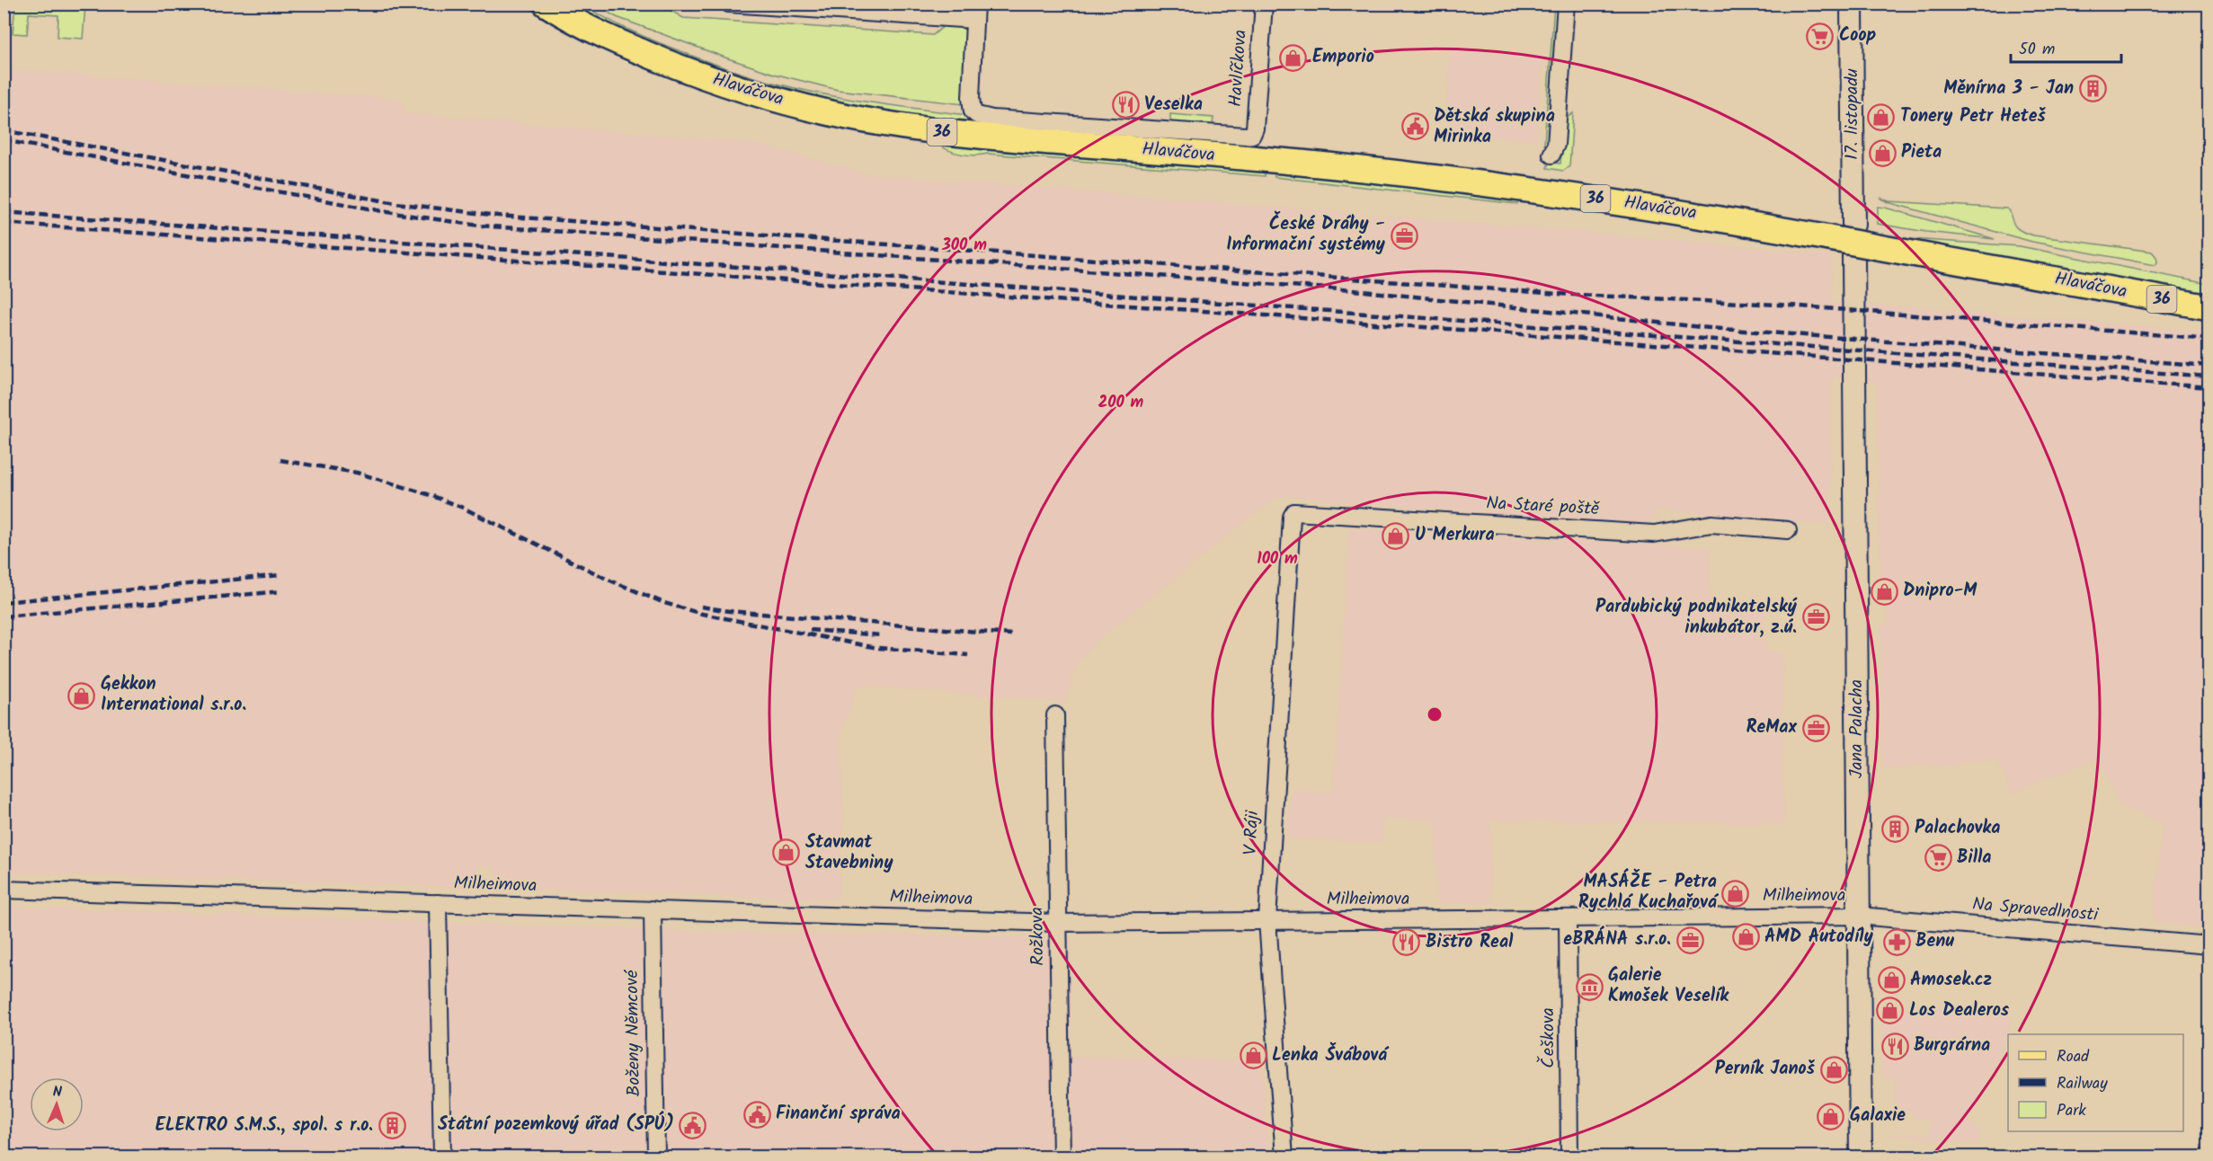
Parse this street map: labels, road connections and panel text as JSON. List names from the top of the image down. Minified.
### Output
{"streets":{"main road":["Hlaváčova","17. listopadu","36","Jana Palacha"],"street":["Havlíčkova","Na Staré poště","V Ráji","Milheimova","Na Spravedlnosti","Rožkova","Boženy Němcové","Češkova"]},"crossings":[["Havlíčkova","Hlaváčova"],["Na Staré poště","V Ráji"],["Jana Palacha","Milheimova"],["Jana Palacha","Na Spravedlnosti"],["V Ráji","Milheimova"],["Milheimova","Na Spravedlnosti"],["Milheimova","Rožkova"],["Milheimova","Boženy Němcové"],["Milheimova","Češkova"]],"places":{"supermarket":["Coop","Billa"],"shop":["Emporio","Tonery Petr Heteš","Pieta","U Merkura","Dnipro-M","Gekkon International s.r.o.","Stavmat Stavebniny","MASÁŽE - Petra Rychlá Kuchařová","AMD Autodíly","Amosek.cz","Los Dealeros","Lenka Švábová","Perník Janoš","Galaxie"],"building":["Měnírna 3 - Jan","Palachovka","ELEKTRO S.M.S., spol. s r.o."],"restaurant":["Veselka","Bistro Real","Burgrárna"],"public building":["Dětská skupina Mirinka","Finanční správa","Státní pozemkový úřad (SPÚ)"],"office":["České Dráhy - Informační systémy","Pardubický podnikatelský inkubátor, z.ú.","ReMax","eBRÁNA s.r.o."],"pharmacy":["Benu"],"museum":["Galerie Kmošek Veselík"]},"legend":["Road","Railway","Park"],"scale_bar":"50 m","north":"top","rings":["300 m","200 m","100 m"]}
